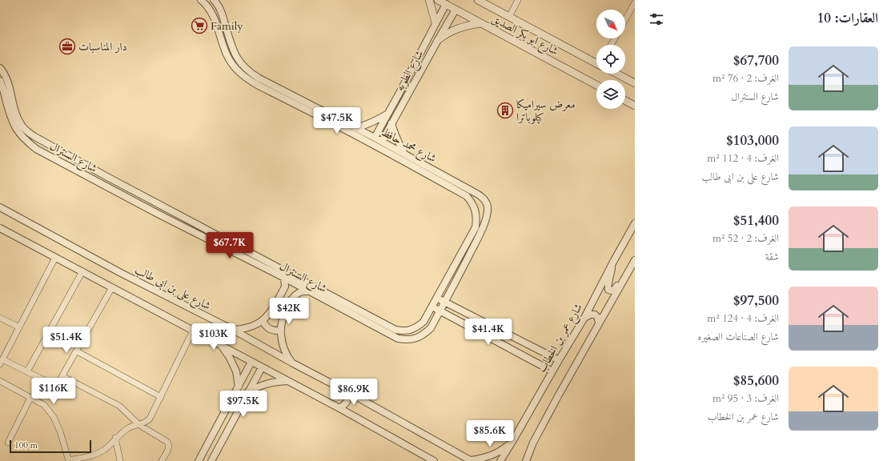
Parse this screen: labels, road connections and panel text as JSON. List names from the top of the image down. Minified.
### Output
{"streets":{"main road":["شارع ابو بكر الصديق"],"street":["شارع الطوبه","شارع محمد حافظ","شارع السنترال","شارع على بن ابى طالب","شارع عمر بن الخطاب"]},"crossings":[["شارع ابو بكر الصديق","شارع الطوبه"],["شارع الطوبه","شارع محمد حافظ"],["شارع محمد حافظ","شارع السنترال"]],"places":{"supermarket":["Family"],"office":["دار المناسبات"],"building":["معرض سيراميكا كيلوباترا"]},"scale_bar":"100 m","north":"bottom right","page":{"heading":"العقارات: 10","list":[{"name":"$67,700","note":"الغرف: 2 · 76 m² · شارع السنترال"},{"name":"$103,000","note":"الغرف: 4 · 112 m² · شارع على بن ابى طالب"},{"name":"$51,400","note":"الغرف: 2 · 52 m² · شقة"},{"name":"$97,500","note":"الغرف: 4 · 124 m² · شارع الصناعات الصغيره"},{"name":"$85,600","note":"الغرف: 3 · 95 m² · شارع عمر بن الخطاب"}],"price":["$47.5K","$67.7K","$42K","$41.4K","$103K","$51.4K","$116K","$86.9K","$97.5K","$85.6K"],"scale":"100 m"}}
